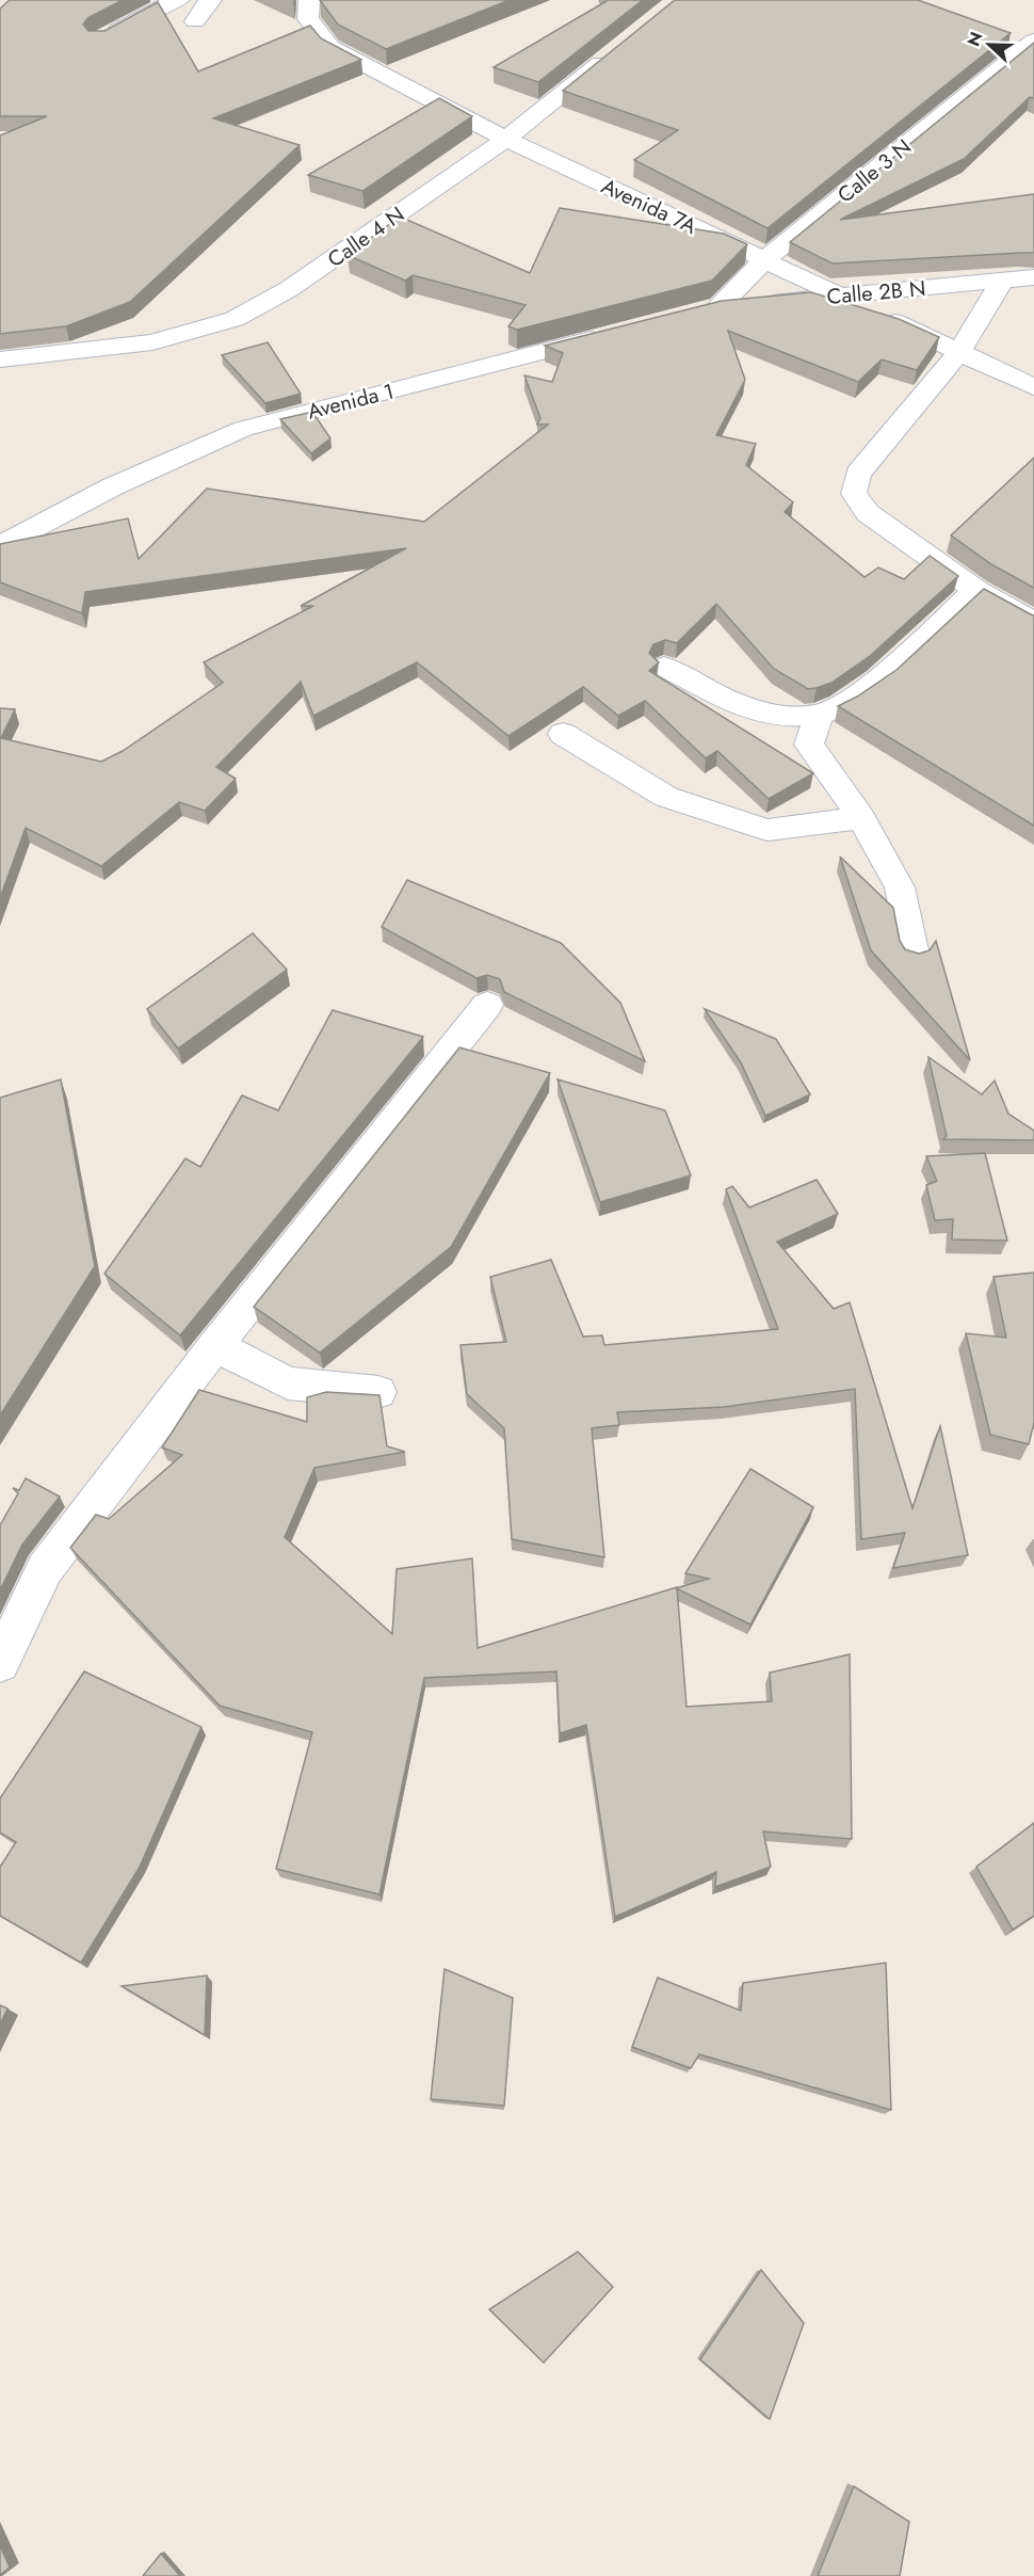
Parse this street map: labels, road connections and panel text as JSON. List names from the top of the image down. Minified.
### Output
{"streets":{"street":["Calle 3 N","Avenida 7A","Calle 4 N","Calle 2B N","Avenida 1"]},"crossings":[["Calle 3 N","Avenida 7A"],["Calle 3 N","Calle 2B N"],["Avenida 7A","Calle 4 N"],["Avenida 7A","Calle 2B N"]],"north":"left"}
